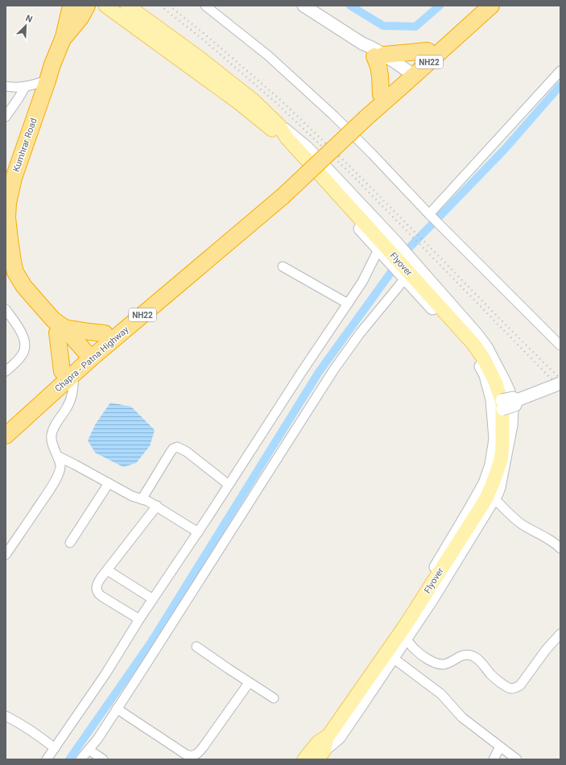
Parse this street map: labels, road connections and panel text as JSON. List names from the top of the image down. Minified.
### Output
{"streets":{"highway":["NH22","Kumhrar Road","Chapra - Patna Highway"],"main road":["Flyover"]},"crossings":[["NH22","Chapra - Patna Highway"],["Kumhrar Road","Chapra - Patna Highway"]],"north":"top right"}
